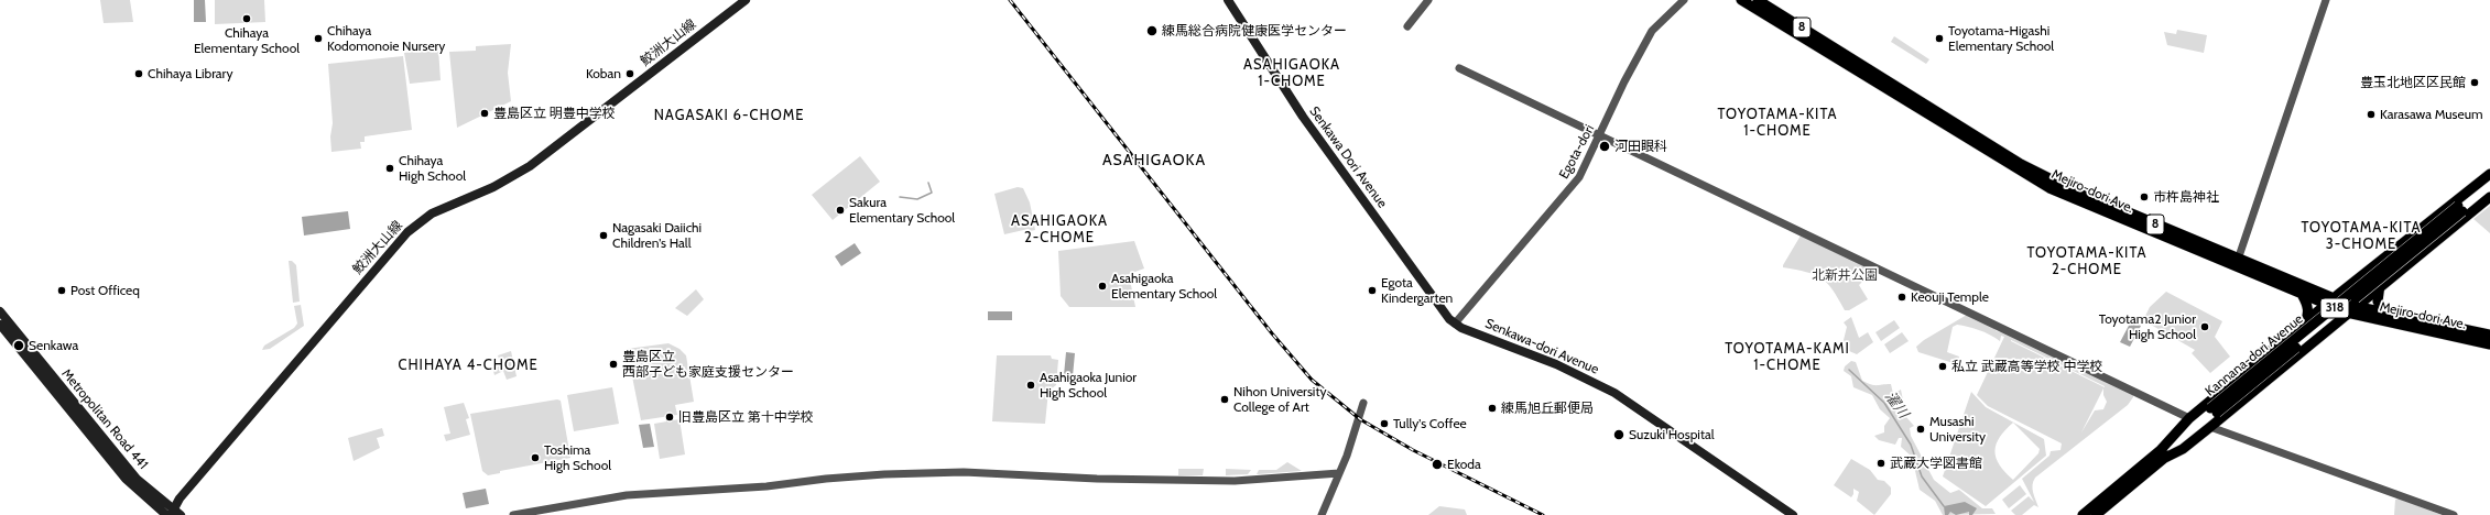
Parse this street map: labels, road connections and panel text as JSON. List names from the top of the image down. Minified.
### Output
{"streets":{"main road":["8","鮫洲大山線","Senkawa Dori Avenue","Mejiro-dori Ave.","318","Senkawa-dori Avenue","Kannana-dori Avenue","Metropolitan Road 441"],"street":["Egota-dori"]},"crossings":[["鮫洲大山線","Metropolitan Road 441"],["Egota-dori","Senkawa Dori Avenue"],["Egota-dori","Senkawa-dori Avenue"],["Senkawa Dori Avenue","Senkawa-dori Avenue"],["318","Kannana-dori Avenue"]],"districts":["ASAHIGAOKA 1-CHOME","TOYOTAMA-KITA 1-CHOME","NAGASAKI 6-CHOME","ASAHIGAOKA","ASAHIGAOKA 2-CHOME","TOYOTAMA-KITA 3-CHOME","TOYOTAMA-KITA 2-CHOME","TOYOTAMA-KAMI 1-CHOME","CHIHAYA 4-CHOME"],"water":["濯川"],"parks":["北新井公園"],"places":["Chihaya Elementary School","練馬総合病院健康医学センター","Chihaya Kodomonoie Nursery","Toyotama-Higashi Elementary School","Chihaya Library","Koban","豊玉北地区区民館","豊島区立 明豊中学校","Karasawa Museum","河田眼科","Chihaya High School","市杵島神社","Sakura Elementary School","Nagasaki Daiichi Children's Hall","Asahigaoka Elementary School","Post Officeq","Egota Kindergarten","Keouji Temple","Toyotama2 Junior High School","Senkawa","豊島区立 西部子ども家庭支援センター","私立 武蔵高等学校 中学校","Asahigaoka Junior High School","Nihon University College of Art","練馬旭丘郵便局","旧豊島区立 第十中学校","Tully's Coffee","Musashi University","Suzuki Hospital","Toshima High School","武蔵大学図書館","Ekoda"]}
